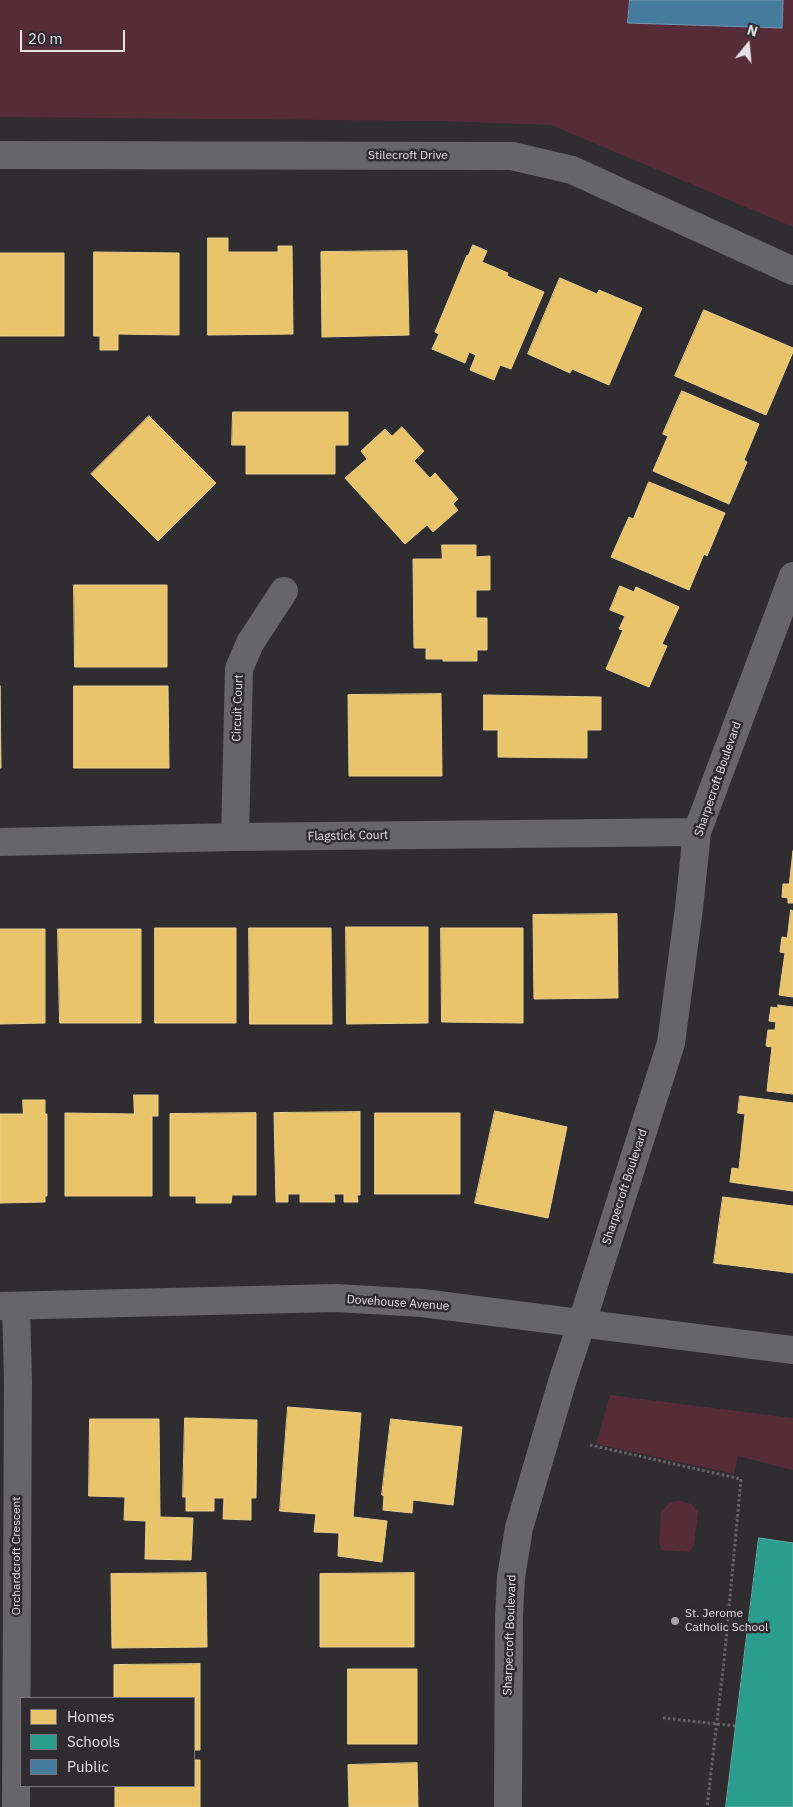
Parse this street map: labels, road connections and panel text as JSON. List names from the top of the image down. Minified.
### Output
{"streets":{"street":["Stilecroft Drive","Circuit Court","Sharpecroft Boulevard","Flagstick Court","Dovehouse Avenue","Orchardcroft Crescent"]},"crossings":[["Circuit Court","Flagstick Court"],["Sharpecroft Boulevard","Flagstick Court"],["Sharpecroft Boulevard","Dovehouse Avenue"],["Dovehouse Avenue","Orchardcroft Crescent"]],"places":["St. Jerome Catholic School"],"legend":["Homes","Schools","Public"],"scale_bar":"20 m","north":"top"}
